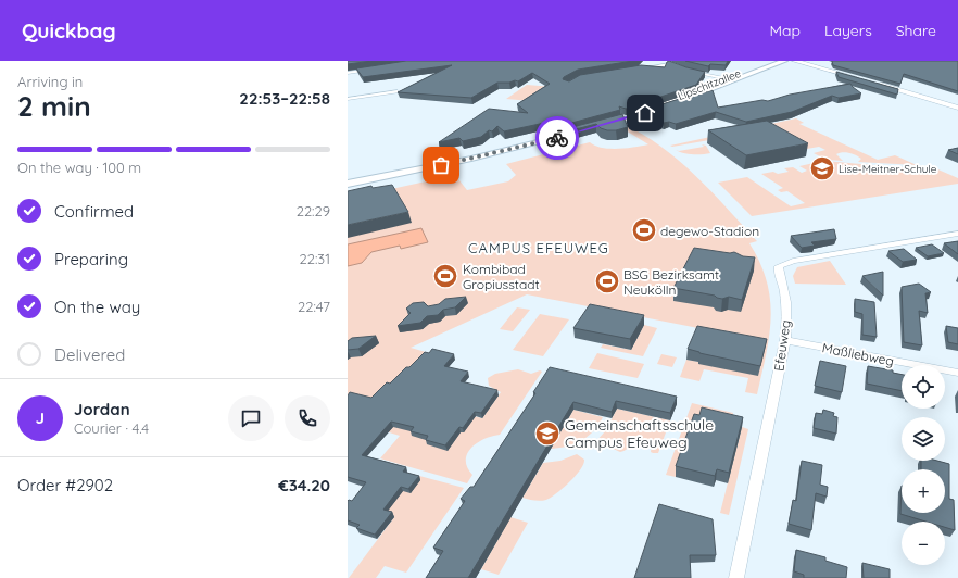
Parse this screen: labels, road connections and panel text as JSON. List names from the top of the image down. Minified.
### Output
{"streets":{"street":["Lipschitzallee","Efeuweg","Maßliebweg"]},"crossings":[["Efeuweg","Maßliebweg"]],"districts":["CAMPUS EFEUWEG"],"places":{"school or university":["Lise-Meitner-Schule","Gemeinschaftsschule Campus Efeuweg"],"sports":["degewo-Stadion","Kombibad Gropiusstadt","BSG Bezirksamt Neukölln"]},"page":{"header":"Quickbag","nav":["Map","Layers","Share"],"heading":["2 min","Arriving in","22:53–22:58"],"panel":["Jordan","Courier · 4.4","Order #2902","€34.20"],"bar":"On the way · 100 m","list":[["Confirmed","22:29"],["Preparing","22:31"],["On the way","22:47"],"Delivered"],"map_buttons":["+","−"],"round":"J"}}
